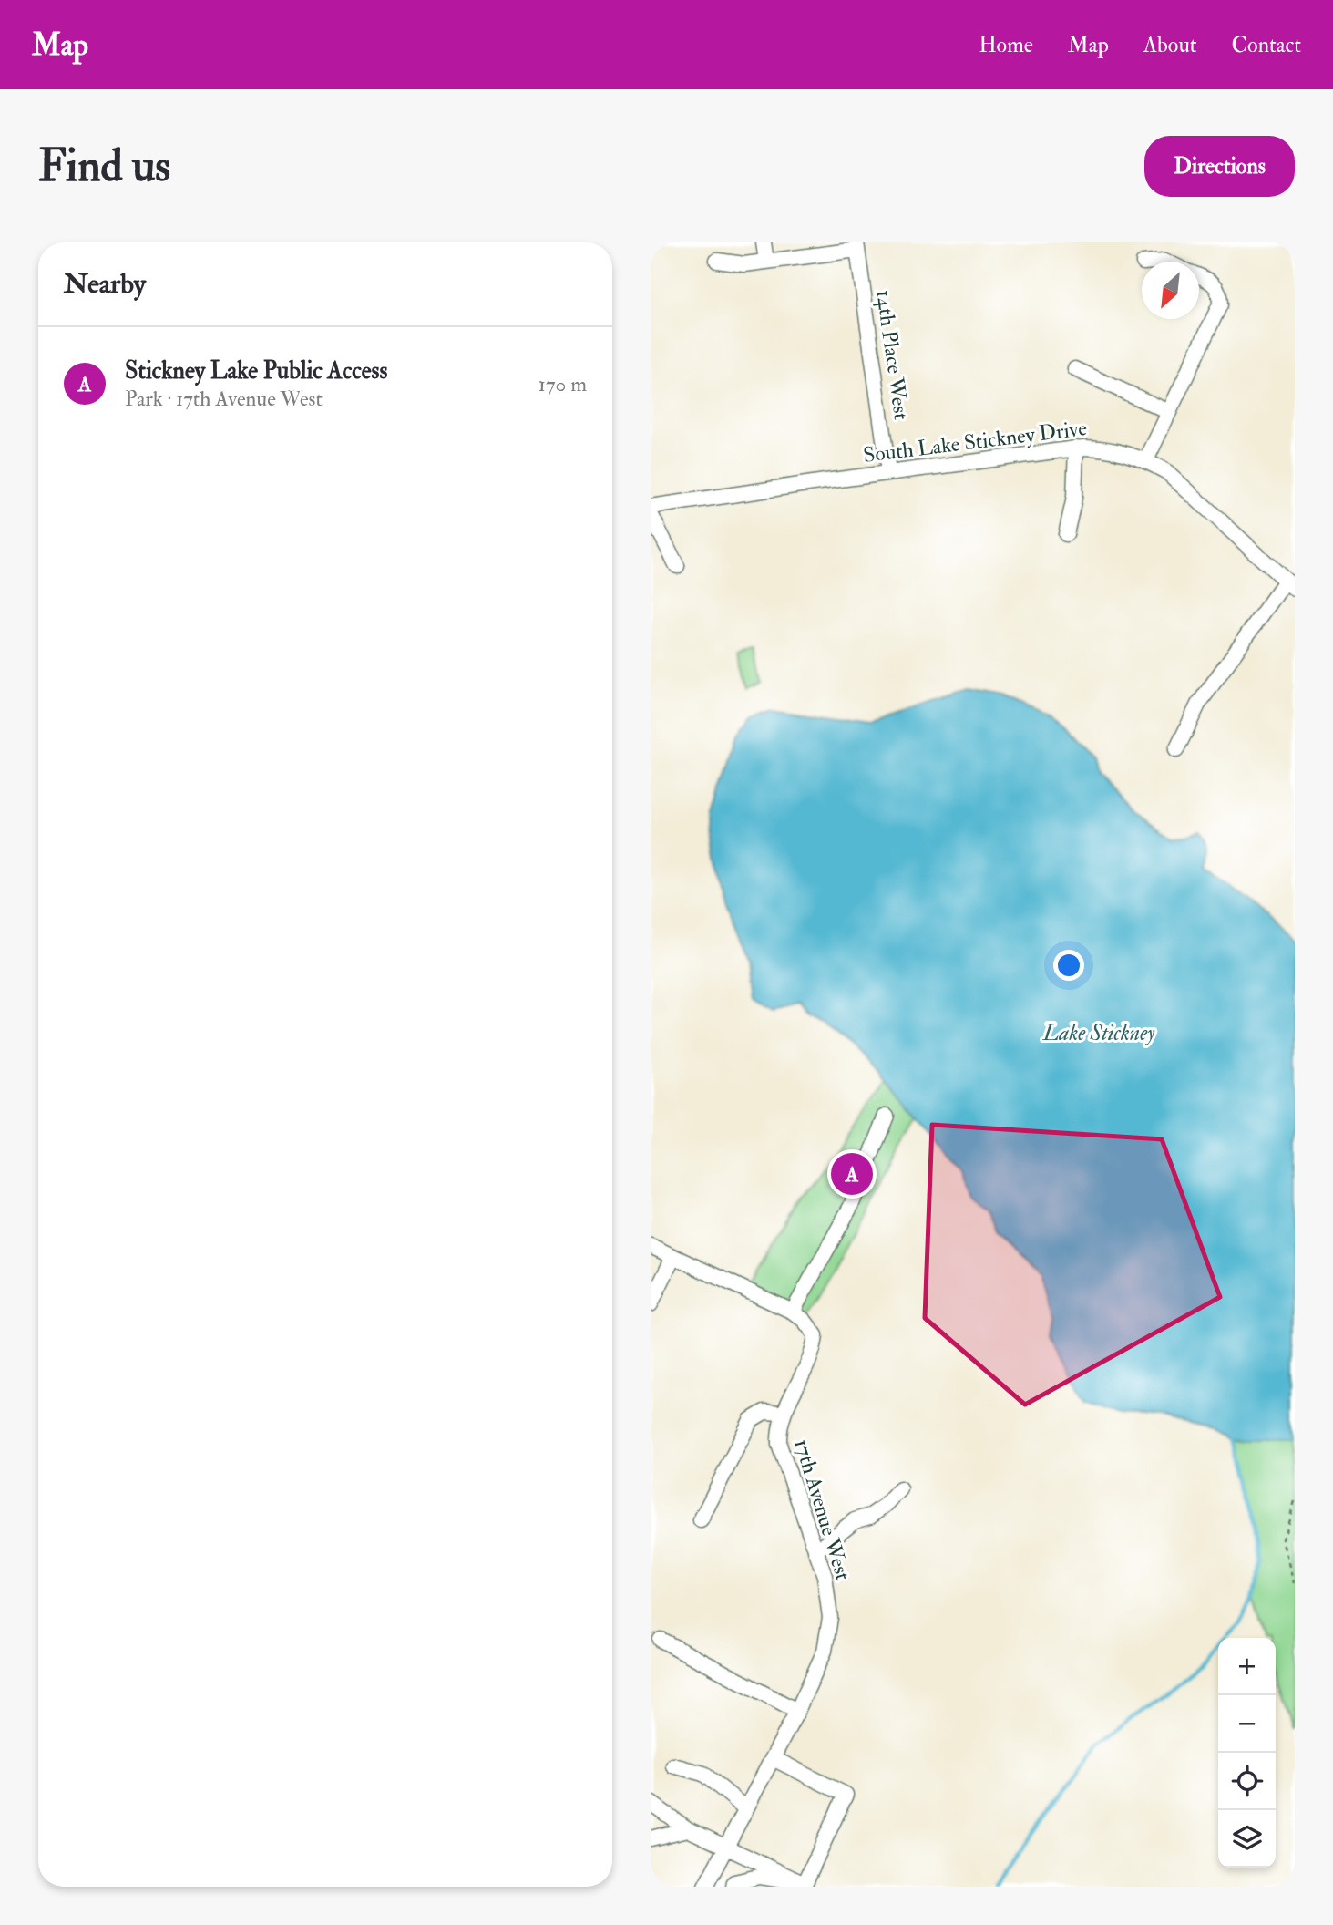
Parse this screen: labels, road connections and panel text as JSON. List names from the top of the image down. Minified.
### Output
{"streets":{"street":["14th Place West","South Lake Stickney Drive","17th Avenue West"]},"crossings":[["14th Place West","South Lake Stickney Drive"]],"water":["Lake Stickney"],"north":"bottom left","page":{"header":"Map","nav":["Home","Map","About","Contact"],"buttons":"Directions","title":"Find us","heading":"Nearby","list":[{"mark":"A","name":"Stickney Lake Public Access","note":"Park · 17th Avenue West","value":"170 m"}],"pins":"A","map_buttons":["+","−"]}}
